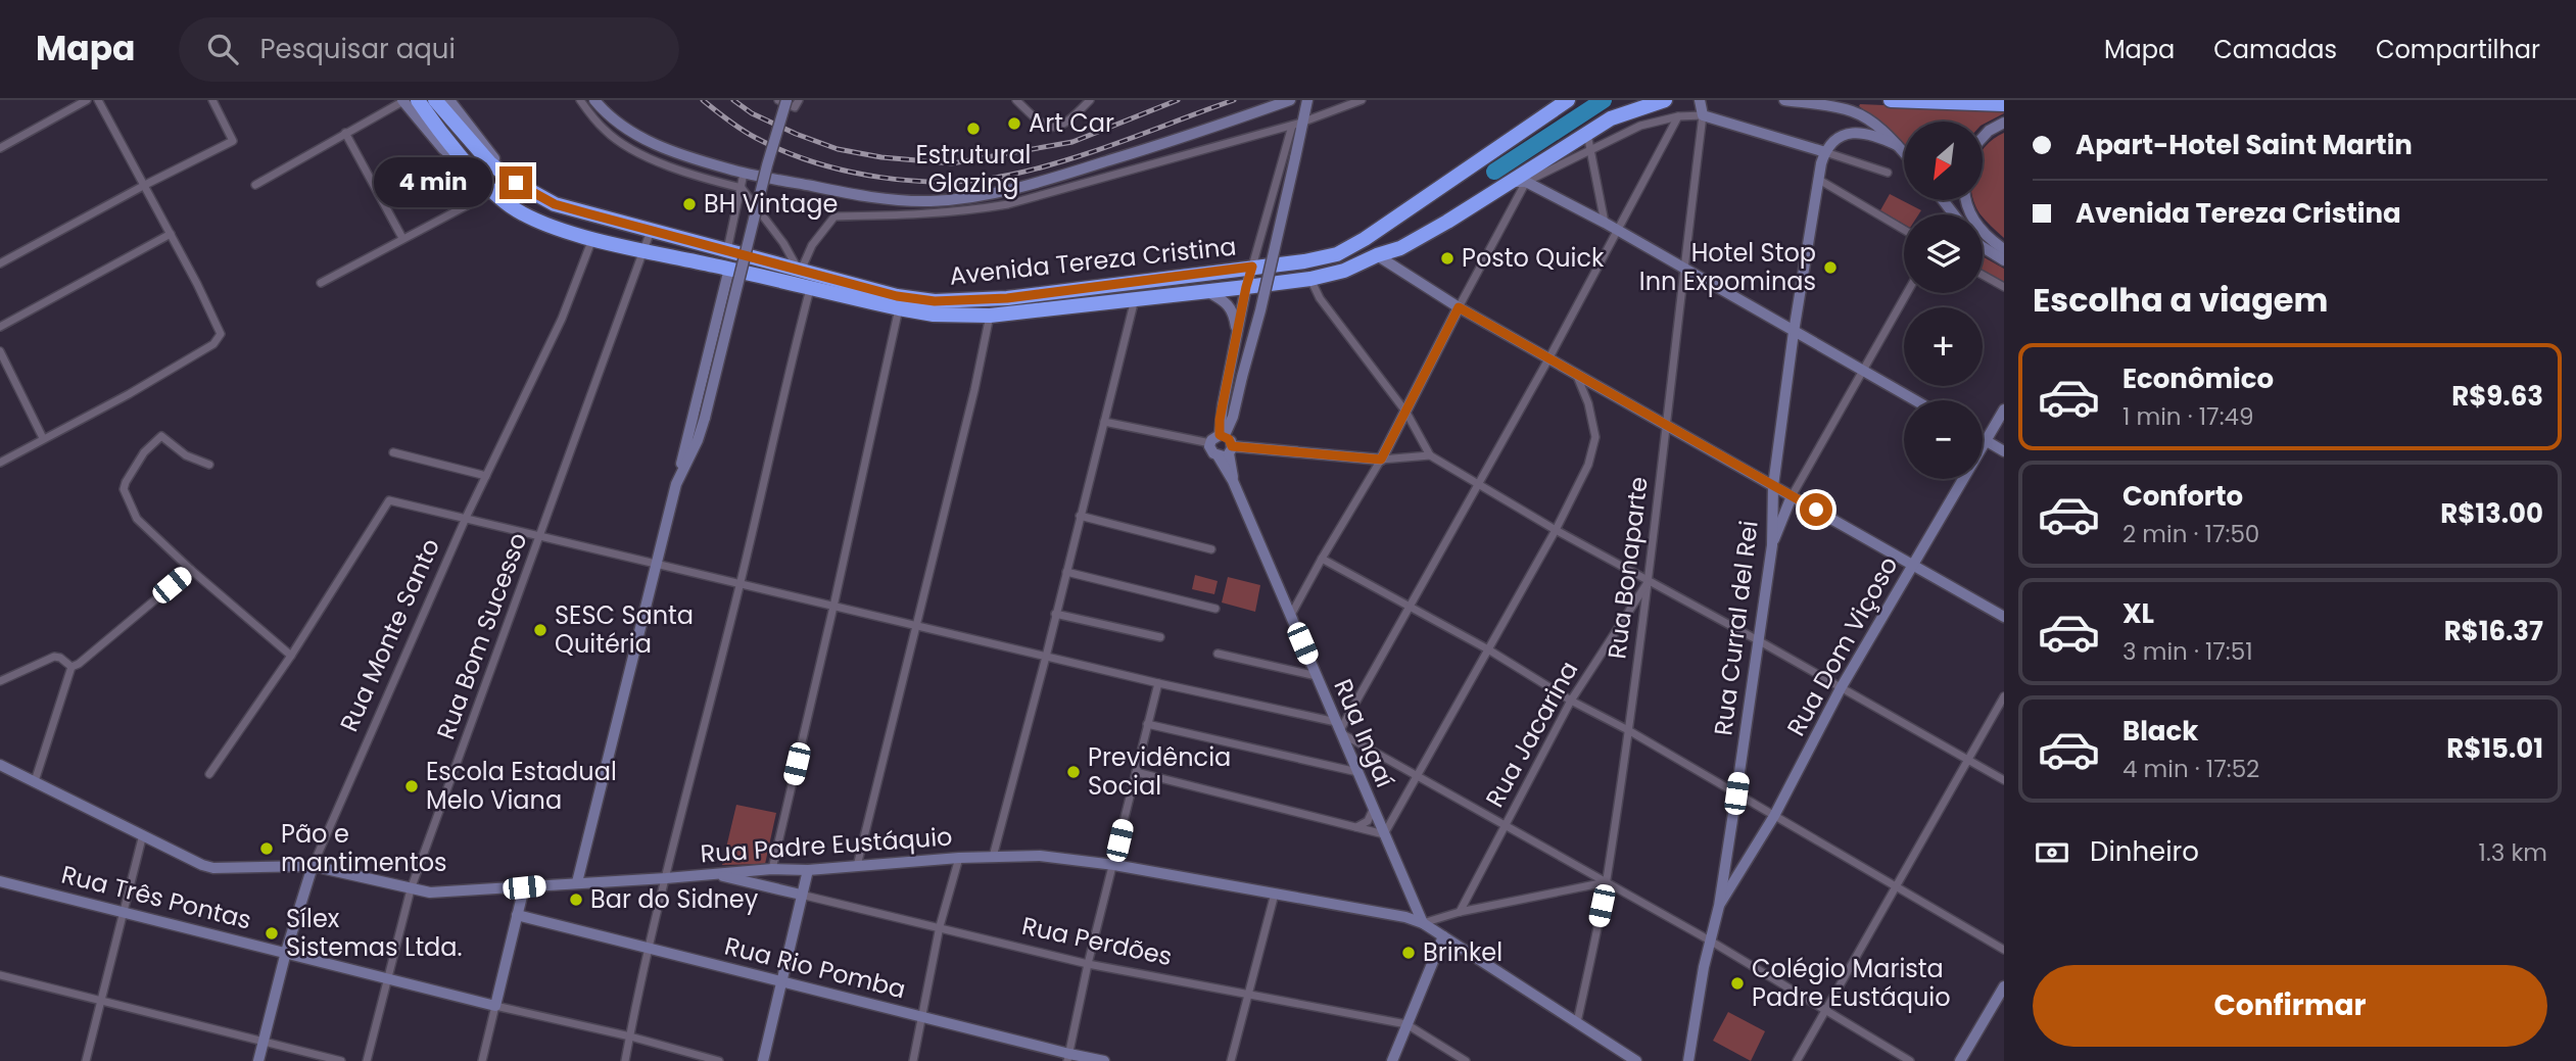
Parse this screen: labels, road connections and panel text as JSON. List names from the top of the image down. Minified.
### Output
{"streets":{"highway":["Avenida Tereza Cristina"],"street":["Rua Bonaparte","Rua Curral del Rei","Rua Monte Santo","Rua Bom Sucesso","Rua Dom Viçoso","Rua Ingaí","Rua Jacarina","Rua Padre Eustáquio","Rua Três Pontas","Rua Perdões","Rua Rio Pomba"]},"crossings":[["Avenida Tereza Cristina","Rua Monte Santo"],["Avenida Tereza Cristina","Rua Bom Sucesso"],["Rua Bonaparte","Rua Jacarina"],["Rua Bonaparte","Rua Padre Eustáquio"],["Rua Curral del Rei","Rua Dom Viçoso"],["Rua Monte Santo","Rua Padre Eustáquio"],["Rua Monte Santo","Rua Três Pontas"],["Rua Bom Sucesso","Rua Padre Eustáquio"],["Rua Bom Sucesso","Rua Três Pontas"],["Rua Ingaí","Rua Padre Eustáquio"],["Rua Padre Eustáquio","Rua Perdões"]],"places":["Art Car","Estrutural Glazing","BH Vintage","Posto Quick","Hotel Stop Inn Expominas","SESC Santa Quitéria","Previdência Social","Escola Estadual Melo Viana","Pão e mantimentos","Bar do Sidney","Sílex Sistemas Ltda.","Brinkel","Colégio Marista Padre Eustáquio"],"north":"bottom left","page":{"header":"Mapa","search":"Pesquisar aqui","nav":["Mapa","Camadas","Compartilhar"],"banner":["Apart-Hotel Saint Martin","Avenida Tereza Cristina"],"map_buttons":["+","−"],"bubble":"4 min","heading":"Escolha a viagem","list":[{"name":"Econômico","note":"1 min · 17:49","value":"R$9.63"},{"name":"Conforto","note":"2 min · 17:50","value":"R$13.00"},{"name":"XL","note":"3 min · 17:51","value":"R$16.37"},{"name":"Black","note":"4 min · 17:52","value":"R$15.01"}],"pay":["Dinheiro","1.3 km"],"buttons":"Confirmar"}}
